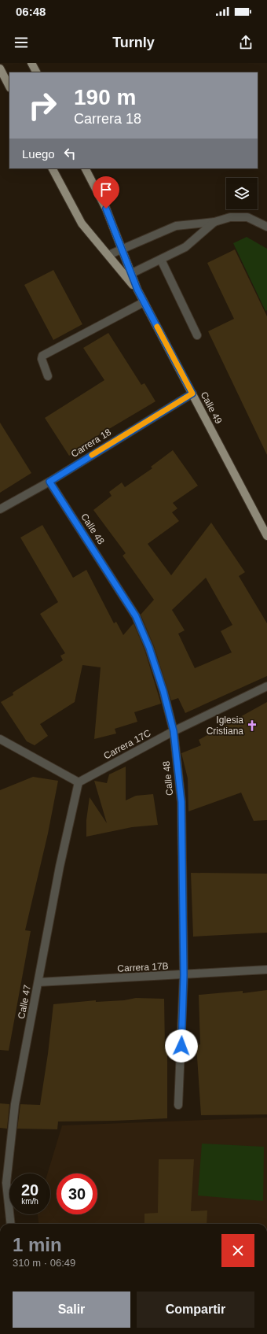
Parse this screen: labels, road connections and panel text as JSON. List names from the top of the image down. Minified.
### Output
{"streets":{"main road":["Calle 49"],"street":["Carrera 18","Calle 48","Carrera 17C","Carrera 17B","Calle 47"]},"crossings":[["Calle 49","Carrera 18"],["Carrera 18","Calle 48"],["Calle 48","Carrera 17C"],["Calle 48","Carrera 17B"],["Carrera 17C","Calle 47"],["Carrera 17B","Calle 47"]],"places":{"church":["Iglesia Cristiana"]},"page":{"status":"06:48","header":"Turnly","turn":["190 m","Carrera 18"],"then":"Luego","speed":"20 km/h","limit":"30","heading":["1 min","310 m · 06:49"],"buttons":["Salir","Compartir"]}}
